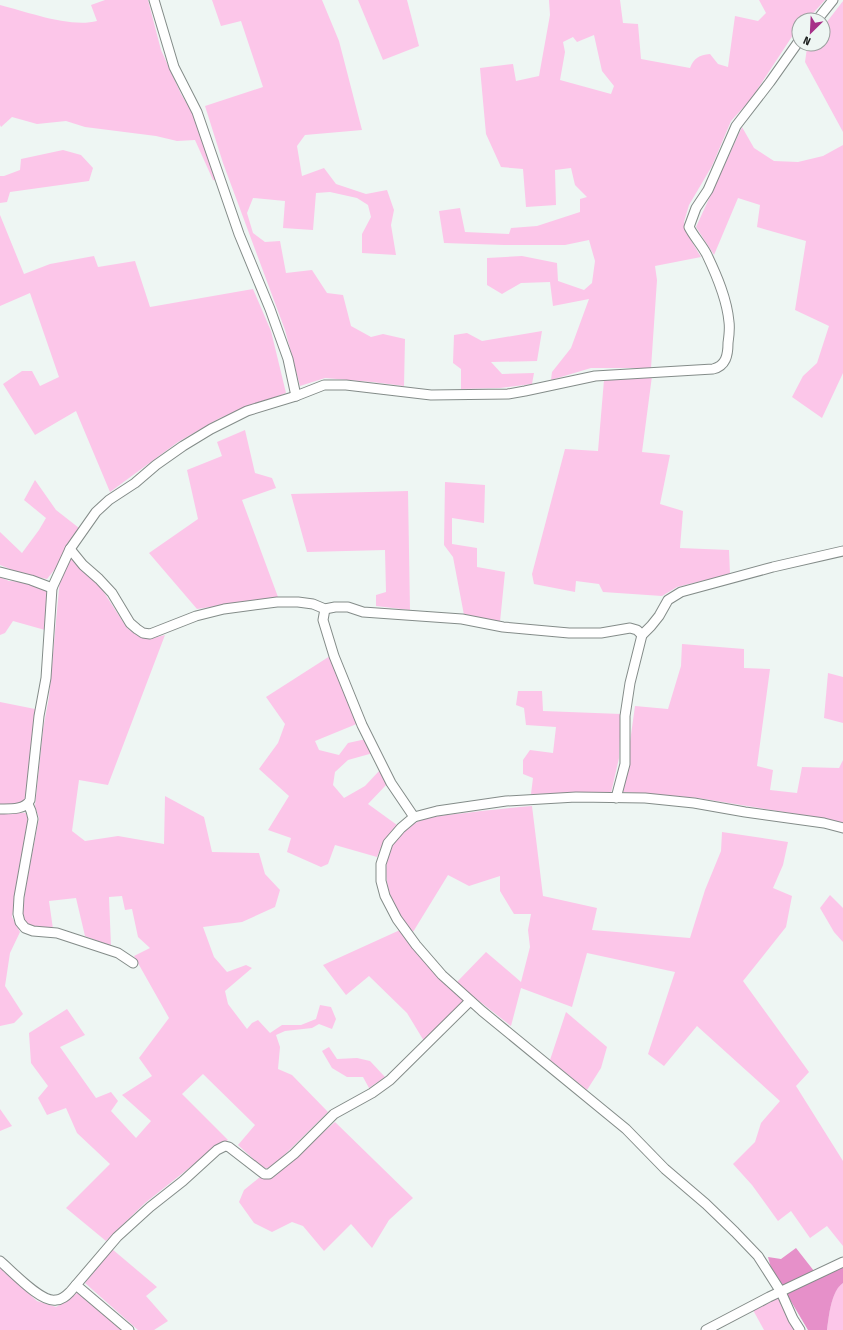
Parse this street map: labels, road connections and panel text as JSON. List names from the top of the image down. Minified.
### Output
{"north":"bottom left"}
